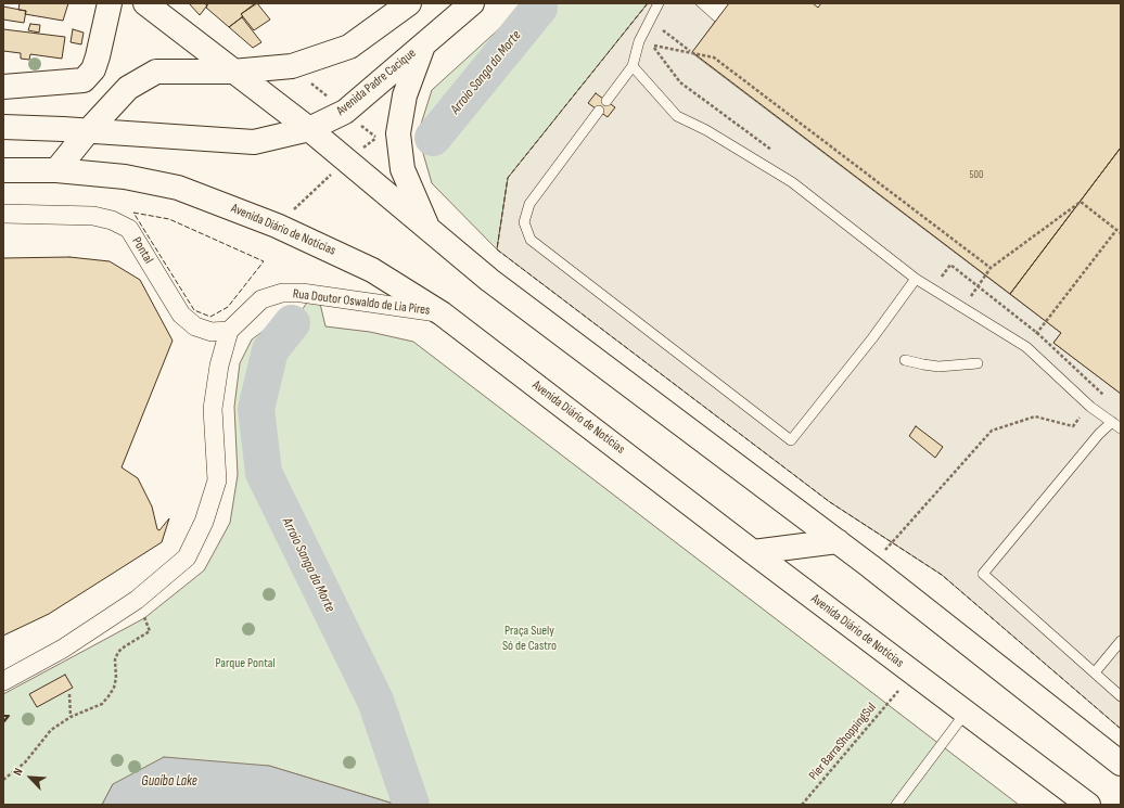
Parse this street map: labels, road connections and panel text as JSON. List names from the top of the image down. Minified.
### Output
{"streets":{"main road":["Avenida Padre Cacique","Avenida Diário de Notícias"],"street":["Pontal","Rua Doutor Oswaldo de Lia Pires"],"path":["Píer BarraShoppingSul"]},"crossings":[["Avenida Diário de Notícias","Rua Doutor Oswaldo de Lia Pires"],["Pontal","Rua Doutor Oswaldo de Lia Pires"]],"water":["Arroio Sanga da Morte","Guaíba Lake"],"parks":["Praça Suely Só de Castro","Parque Pontal"],"house_numbers":["500"],"north":"top left"}
